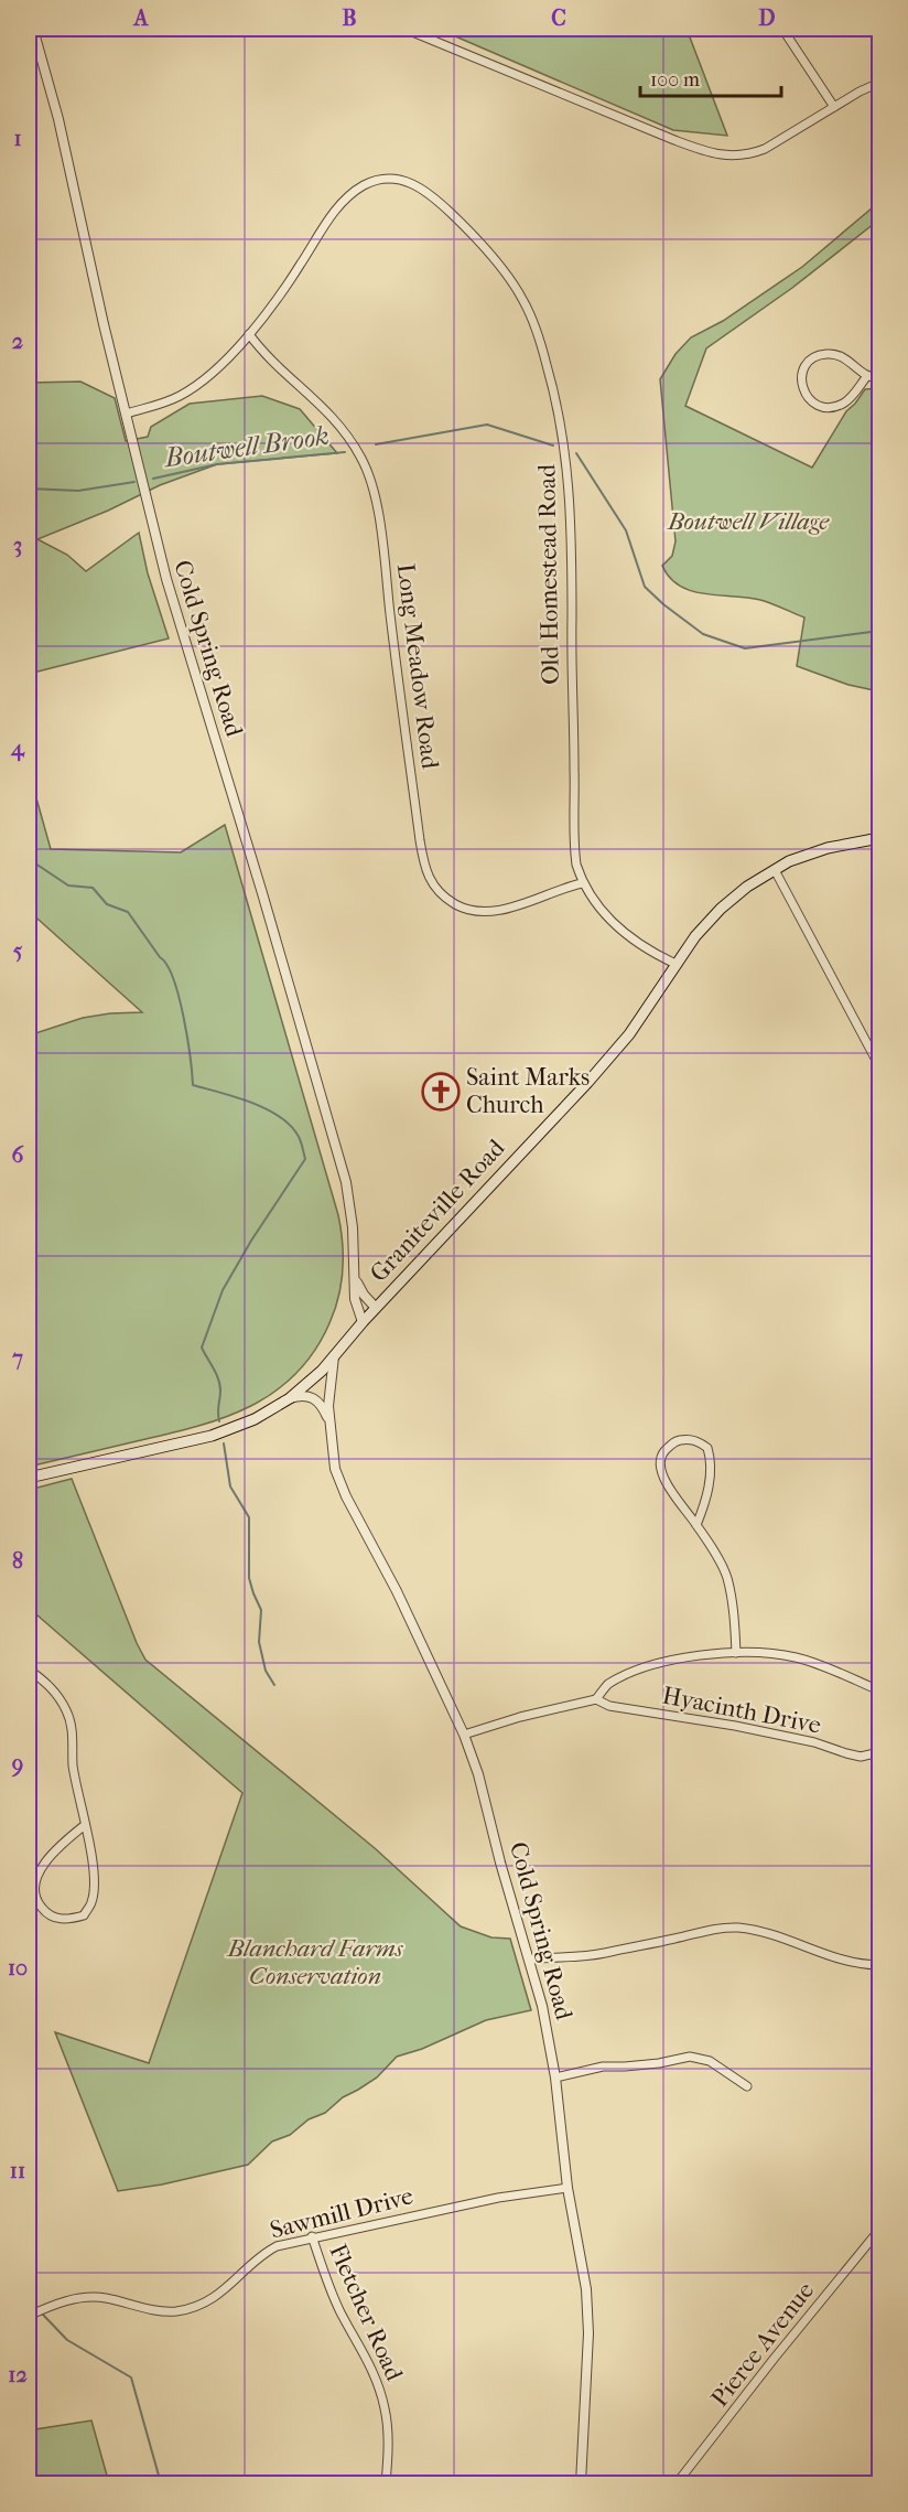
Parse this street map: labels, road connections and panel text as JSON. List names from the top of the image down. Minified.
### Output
{"streets":{"main road":["Graniteville Road"],"street":["Old Homestead Road","Cold Spring Road","Long Meadow Road","Hyacinth Drive","Sawmill Drive","Fletcher Road","Pierce Avenue"]},"crossings":[["Old Homestead Road","Cold Spring Road"],["Old Homestead Road","Long Meadow Road"],["Old Homestead Road","Graniteville Road"],["Cold Spring Road","Graniteville Road"],["Cold Spring Road","Hyacinth Drive"],["Cold Spring Road","Sawmill Drive"],["Sawmill Drive","Fletcher Road"]],"water":["Boutwell Brook"],"parks":["Boutwell Village","Blanchard Farms Conservation"],"places":{"church":["Saint Marks Church"]},"scale_bar":"100 m","grid":{"columns":["A","B","C","D"],"rows":["1","2","3","4","5","6","7","8","9","10","11","12"]}}
